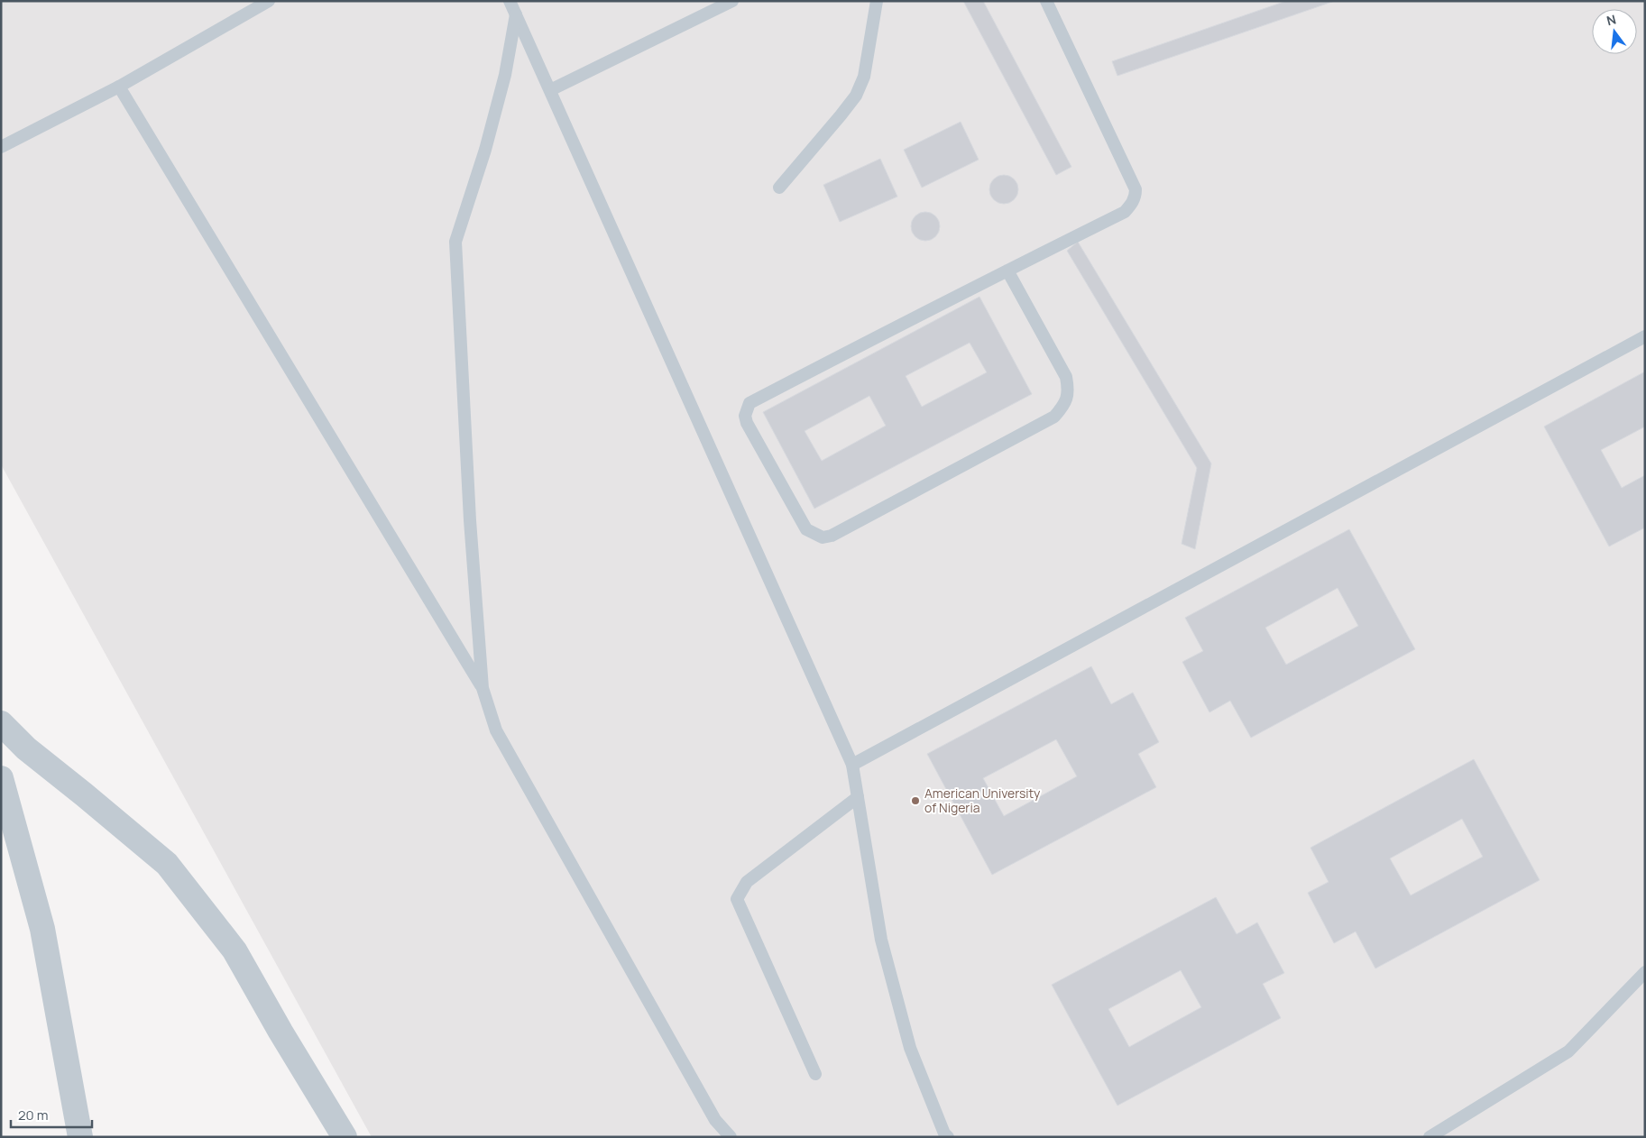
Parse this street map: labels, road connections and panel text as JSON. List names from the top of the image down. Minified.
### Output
{"places":["American University of Nigeria"],"scale_bar":"20 m","north":"top"}
